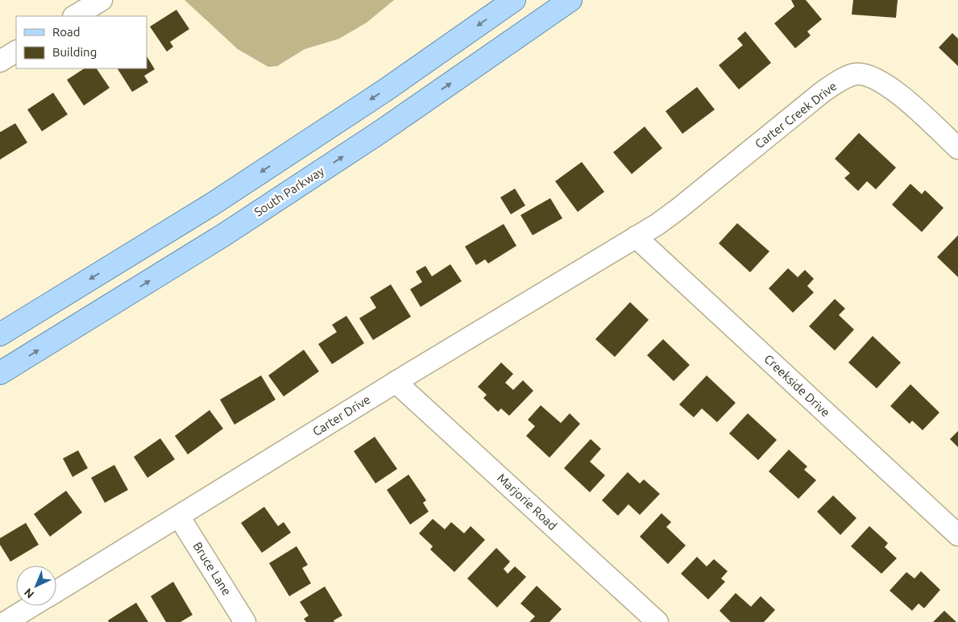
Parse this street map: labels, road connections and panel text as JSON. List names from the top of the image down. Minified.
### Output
{"streets":{"main road":["South Parkway"],"street":["Carter Creek Drive","Creekside Drive","Carter Drive","Marjorie Road","Bruce Lane"]},"crossings":[["Carter Creek Drive","Creekside Drive"],["Carter Creek Drive","Carter Drive"],["Creekside Drive","Carter Drive"],["Carter Drive","Marjorie Road"],["Carter Drive","Bruce Lane"]],"legend":["Road","Building"],"north":"bottom left"}
